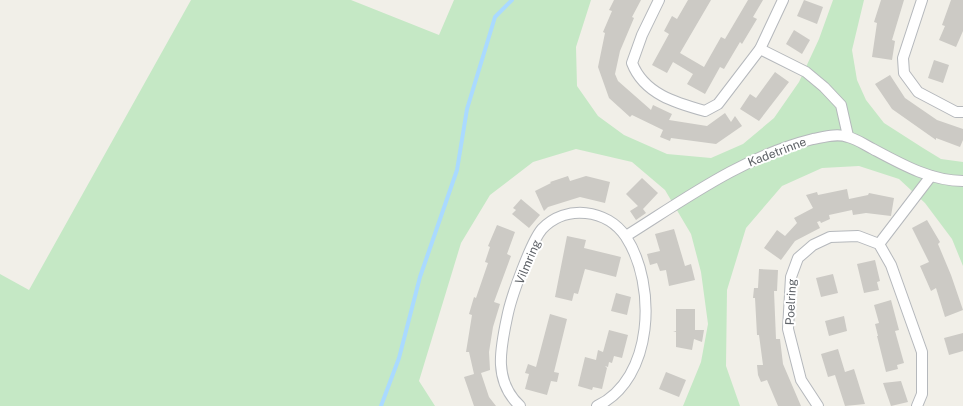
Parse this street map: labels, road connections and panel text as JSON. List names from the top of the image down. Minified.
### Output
{"streets":{"street":["Kadetrinne","Vilmring","Poelring"]},"crossings":[["Kadetrinne","Vilmring"]]}
